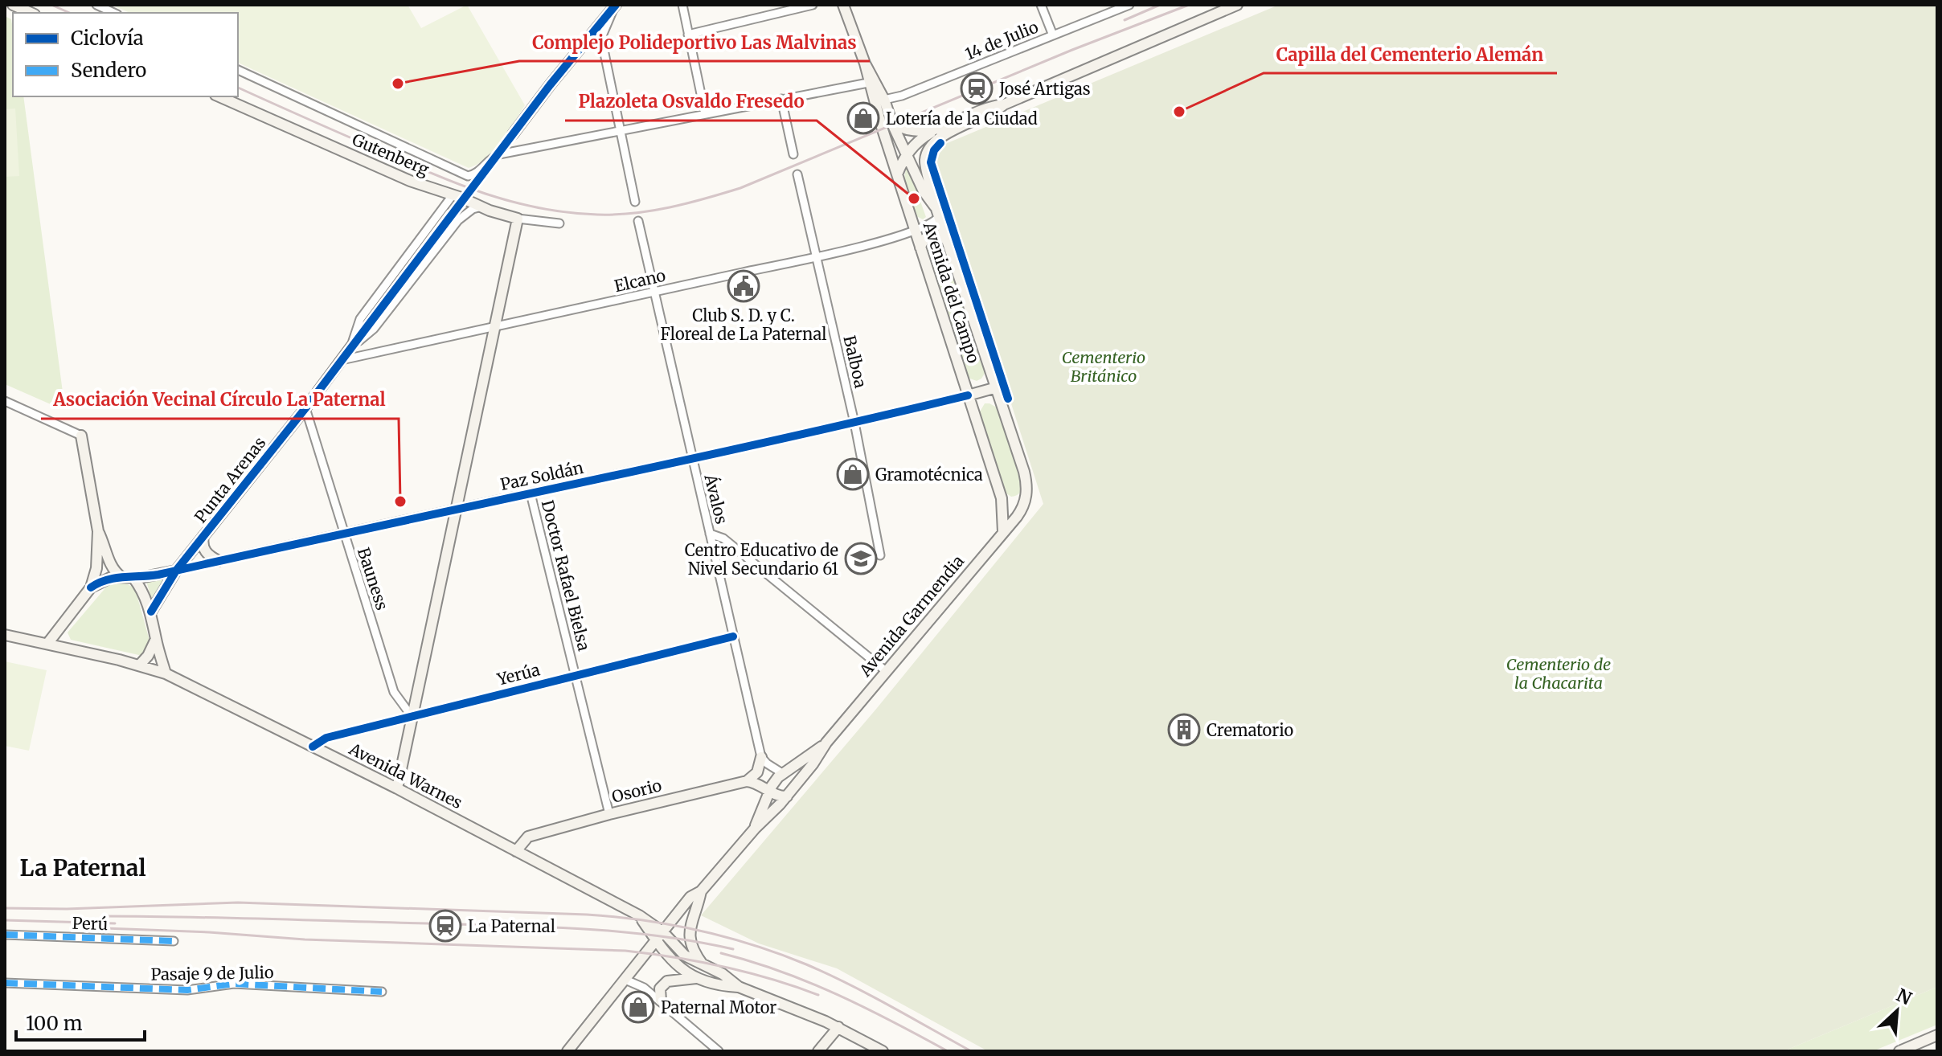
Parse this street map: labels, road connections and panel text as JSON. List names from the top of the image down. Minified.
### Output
{"streets":{"main road":["Gutenberg","Avenida del Campo","Paz Soldán","Punta Arenas","Avenida Garmendia","Avenida Warnes","Osorio"],"street":["14 de Julio","Elcano","Balboa","Ávalos","Doctor Rafael Bielsa","Bauness","Yerúa","Perú","Pasaje 9 de Julio"]},"crossings":[["14 de Julio","Avenida del Campo"],["Gutenberg","Punta Arenas"],["Elcano","Avenida del Campo"],["Elcano","Balboa"],["Elcano","Punta Arenas"],["Elcano","Ávalos"],["Avenida del Campo","Paz Soldán"],["Avenida del Campo","Avenida Garmendia"],["Balboa","Paz Soldán"],["Paz Soldán","Punta Arenas"],["Paz Soldán","Ávalos"],["Paz Soldán","Doctor Rafael Bielsa"],["Paz Soldán","Bauness"],["Punta Arenas","Bauness"],["Ávalos","Yerúa"],["Doctor Rafael Bielsa","Yerúa"],["Doctor Rafael Bielsa","Osorio"],["Bauness","Yerúa"],["Avenida Garmendia","Avenida Warnes"],["Yerúa","Avenida Warnes"],["Avenida Warnes","Osorio"]],"districts":["La Paternal"],"parks":["Cementerio Británico","Cementerio de la Chacarita"],"places":{"other":["Complejo Polideportivo Las Malvinas","Capilla del Cementerio Alemán","Plazoleta Osvaldo Fresedo","Asociación Vecinal Círculo La Paternal"],"station":["José Artigas","La Paternal"],"shop":["Lotería de la Ciudad","Gramotécnica","Paternal Motor"],"public building":["Club S. D. y C. Floreal de La Paternal"],"school or university":["Centro Educativo de Nivel Secundario 61"],"building":["Crematorio"]},"legend":["Ciclovía","Sendero"],"scale_bar":"100 m","north":"top right"}
